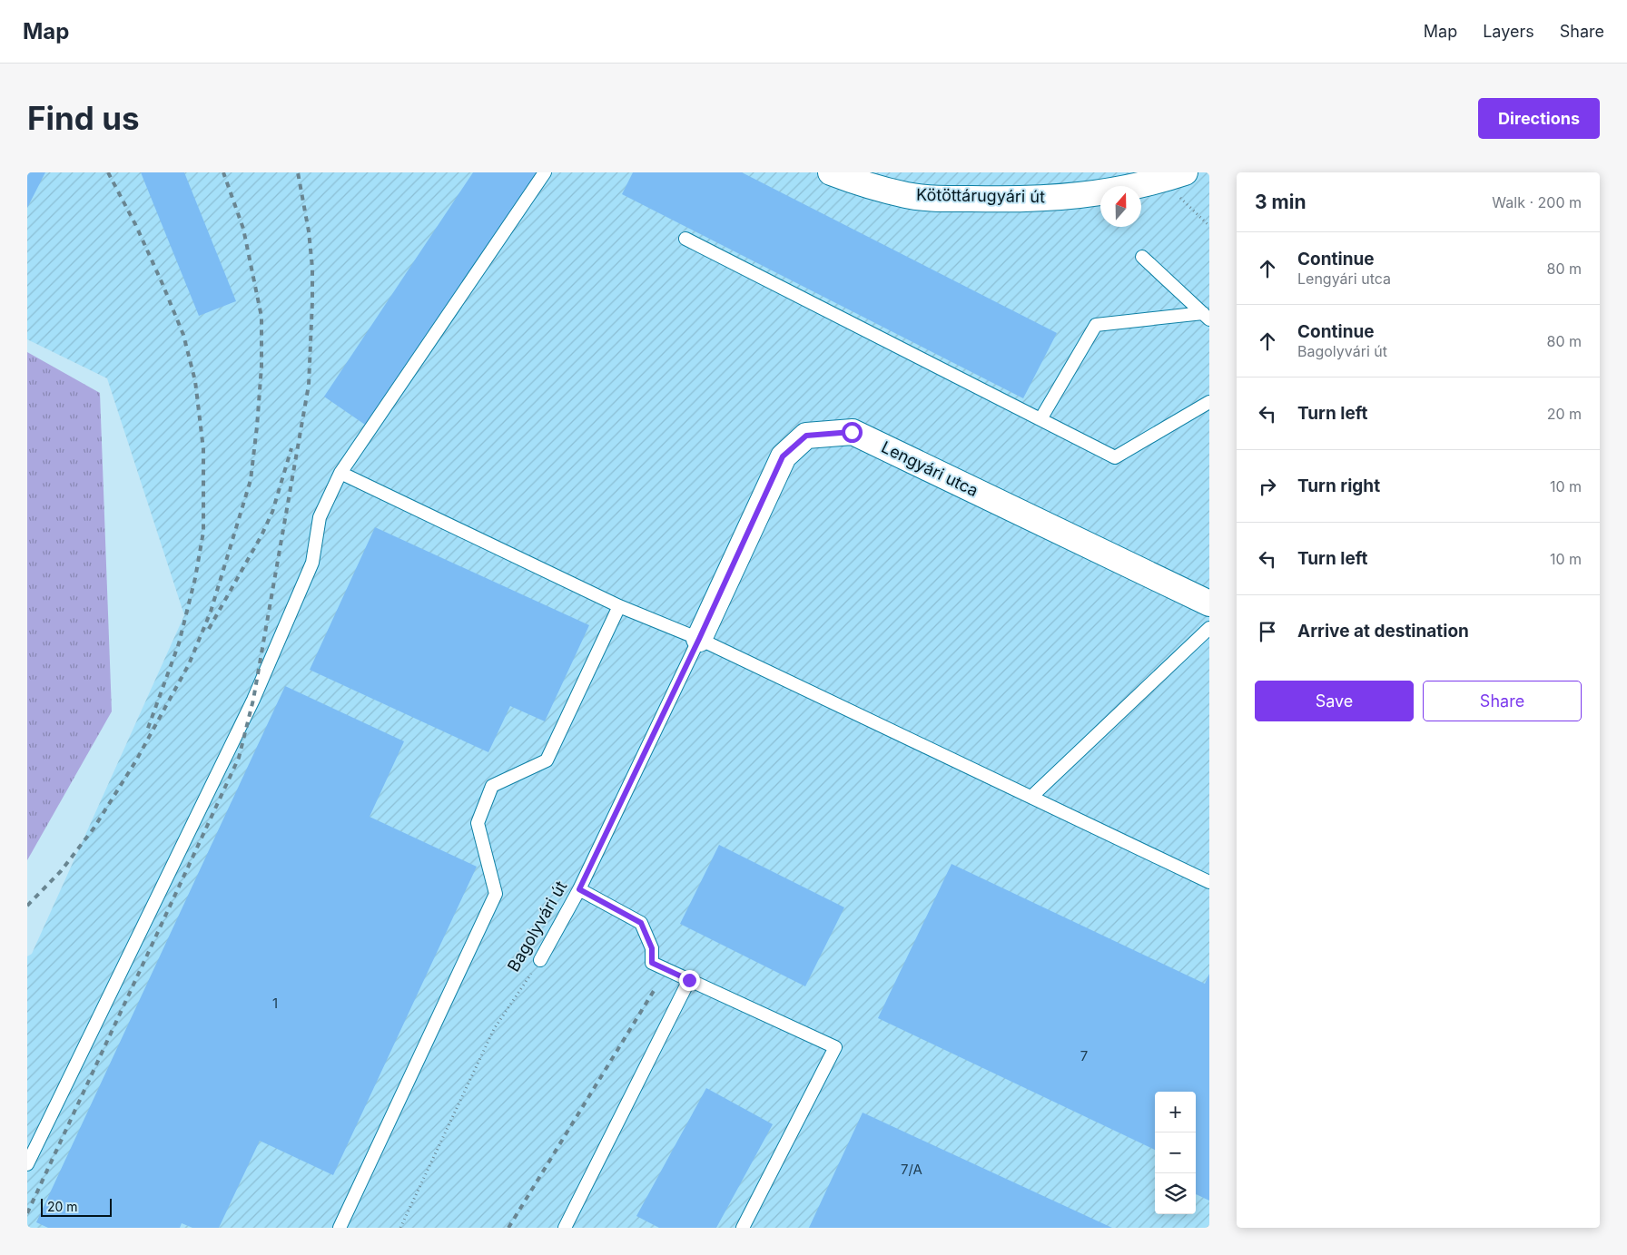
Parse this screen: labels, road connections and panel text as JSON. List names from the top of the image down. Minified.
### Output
{"streets":{"street":["Kötöttárugyári út","Lengyári utca"],"lane":["Bagolyvári út"]},"crossings":[["Lengyári utca","Bagolyvári út"]],"house_numbers":["1","7","7/A"],"scale_bar":"20 m","north":"top","page":{"header":"Map","nav":["Map","Layers","Share"],"buttons":["Directions",["Save","Share"]],"title":"Find us","heading":["3 min","Walk · 200 m"],"list":[["Continue","Lengyári utca","80 m"],["Continue","Bagolyvári út","80 m"],["Turn left","20 m"],["Turn right","10 m"],["Turn left","10 m"],"Arrive at destination"],"map_buttons":["+","−"],"scale":"20 m"}}
